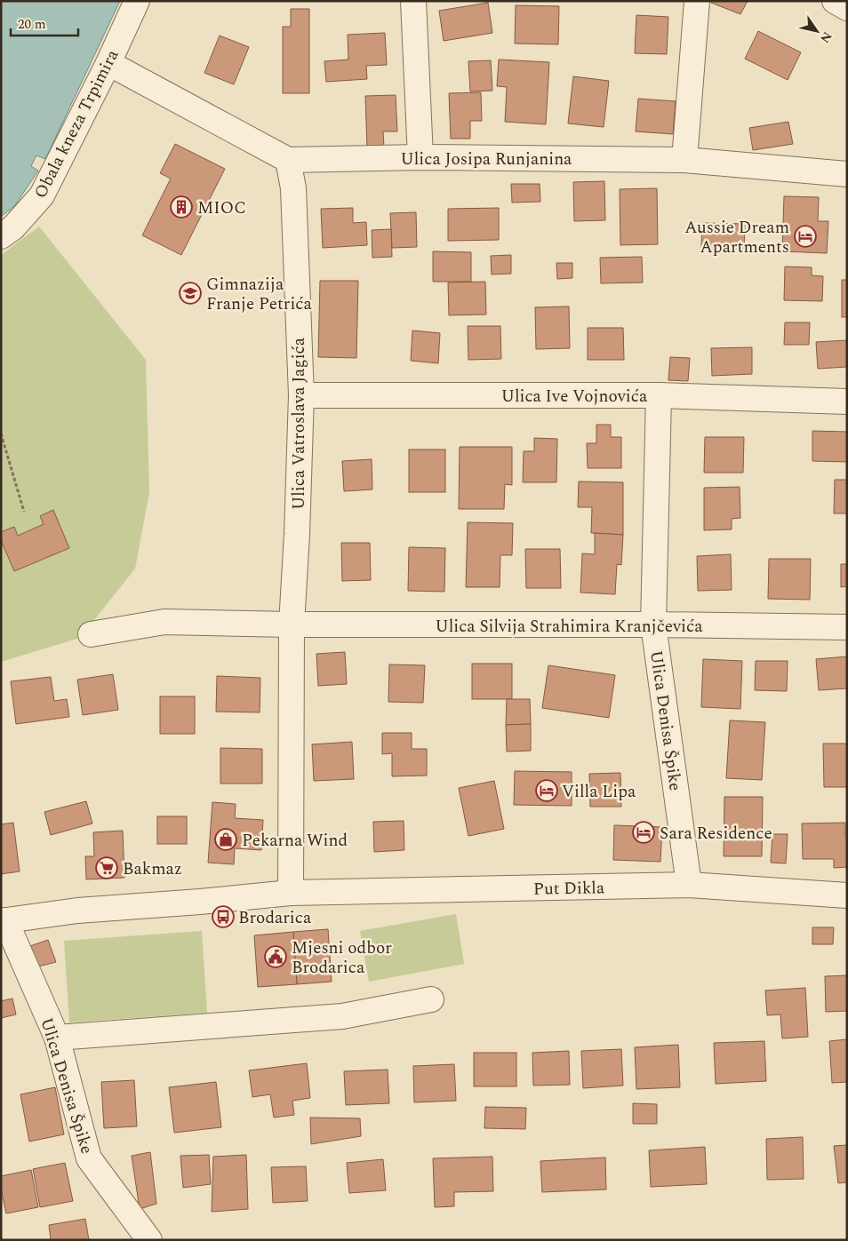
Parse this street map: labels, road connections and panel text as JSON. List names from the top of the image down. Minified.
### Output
{"streets":{"street":["Obala kneza Trpimira","Ulica Josipa Runjanina","Ulica Ive Vojnovića","Ulica Vatroslava Jagića","Ulica Silvija Strahimira Kranjčevića","Ulica Denisa Špike","Put Dikla"]},"crossings":[["Ulica Josipa Runjanina","Ulica Vatroslava Jagića"],["Ulica Ive Vojnovića","Ulica Vatroslava Jagića"],["Ulica Ive Vojnovića","Ulica Denisa Špike"],["Ulica Vatroslava Jagića","Ulica Silvija Strahimira Kranjčevića"],["Ulica Vatroslava Jagića","Ulica Denisa Špike"],["Ulica Vatroslava Jagića","Put Dikla"],["Ulica Silvija Strahimira Kranjčevića","Ulica Denisa Špike"],["Ulica Denisa Špike","Put Dikla"]],"places":{"building":["MIOC"],"hotel":["Aussie Dream Apartments","Villa Lipa","Sara Residence"],"school or university":["Gimnazija Franje Petrića"],"shop":["Pekarna Wind"],"supermarket":["Bakmaz"],"bus stop":["Brodarica"],"public building":["Mjesni odbor Brodarica"]},"scale_bar":"20 m","north":"bottom right"}
